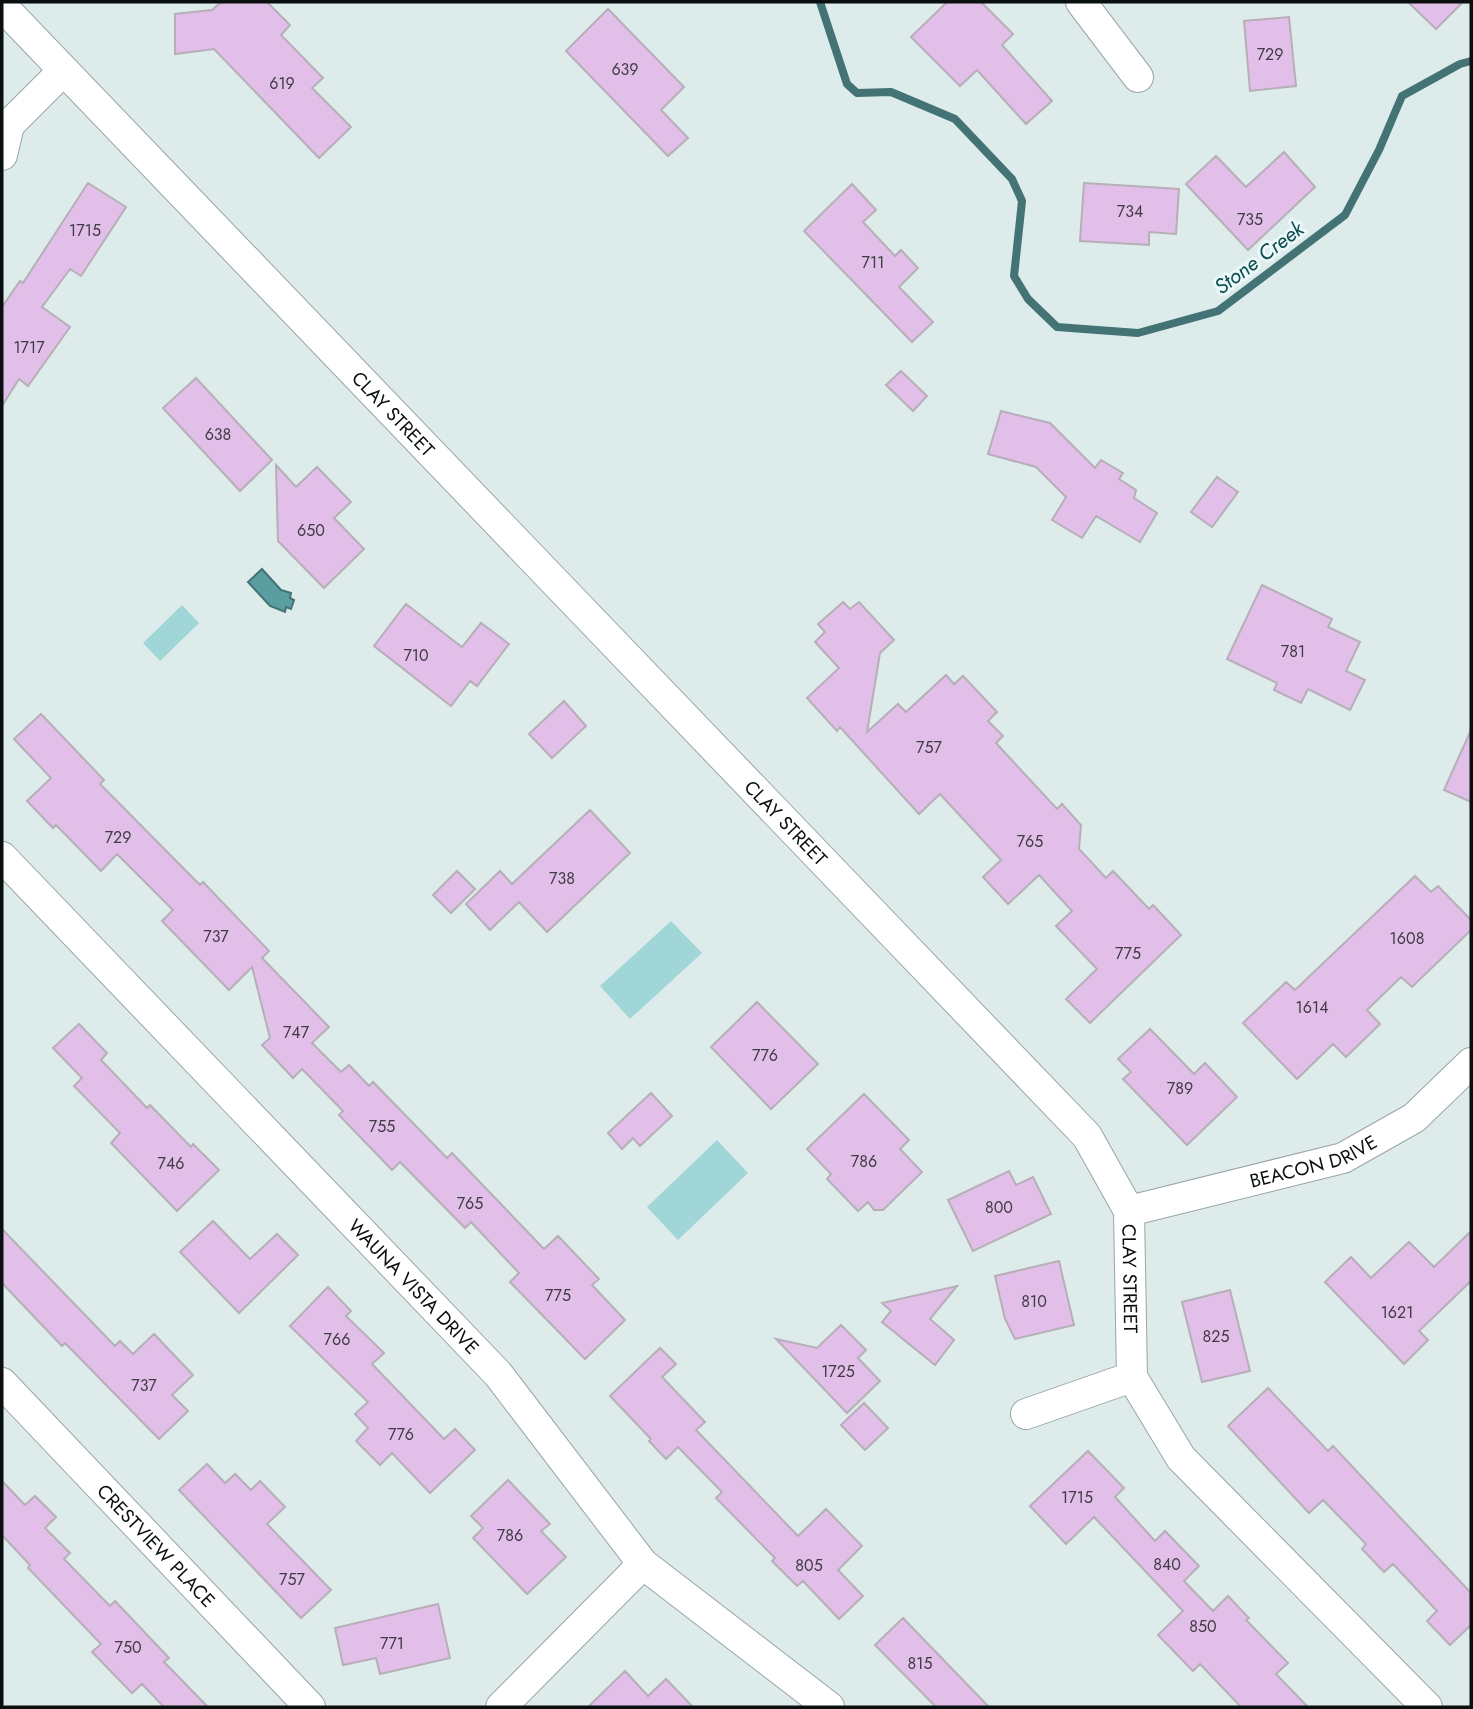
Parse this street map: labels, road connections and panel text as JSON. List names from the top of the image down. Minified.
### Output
{"streets":{"street":["CLAY STREET","BEACON DRIVE","WAUNA VISTA DRIVE","CRESTVIEW PLACE"]},"crossings":[["CLAY STREET","BEACON DRIVE"]],"water":["Stone Creek"],"house_numbers":["729","639","619","734","735","1715","711","1717","638","650","781","710","757","729","765","738","737","1608","775","1614","747","776","789","755","786","746","765","800","775","810","1621","825","766","1725","737","776","1715","786","840","805","757","850","771","750","815"]}
